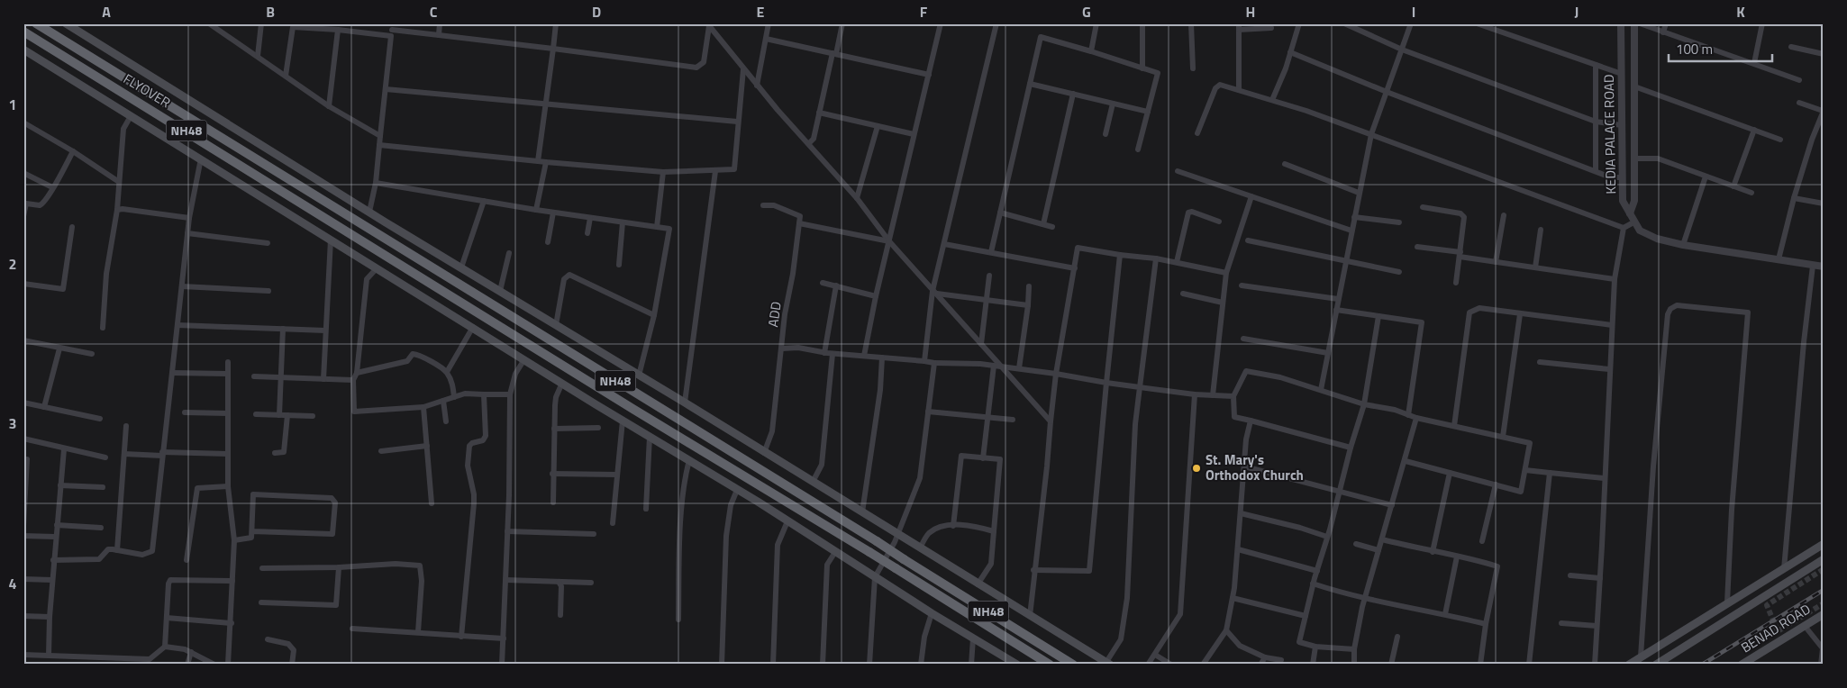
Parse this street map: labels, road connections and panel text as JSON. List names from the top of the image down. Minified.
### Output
{"streets":{"highway":["FLYOVER","NH48"],"main road":["BENAD ROAD"],"street":["KEDIA PALACE ROAD","ADD"]},"places":["St. Mary's Orthodox Church"],"scale_bar":"100 m","grid":{"columns":["A","B","C","D","E","F","G","H","I","J","K"],"rows":["1","2","3","4"]}}
